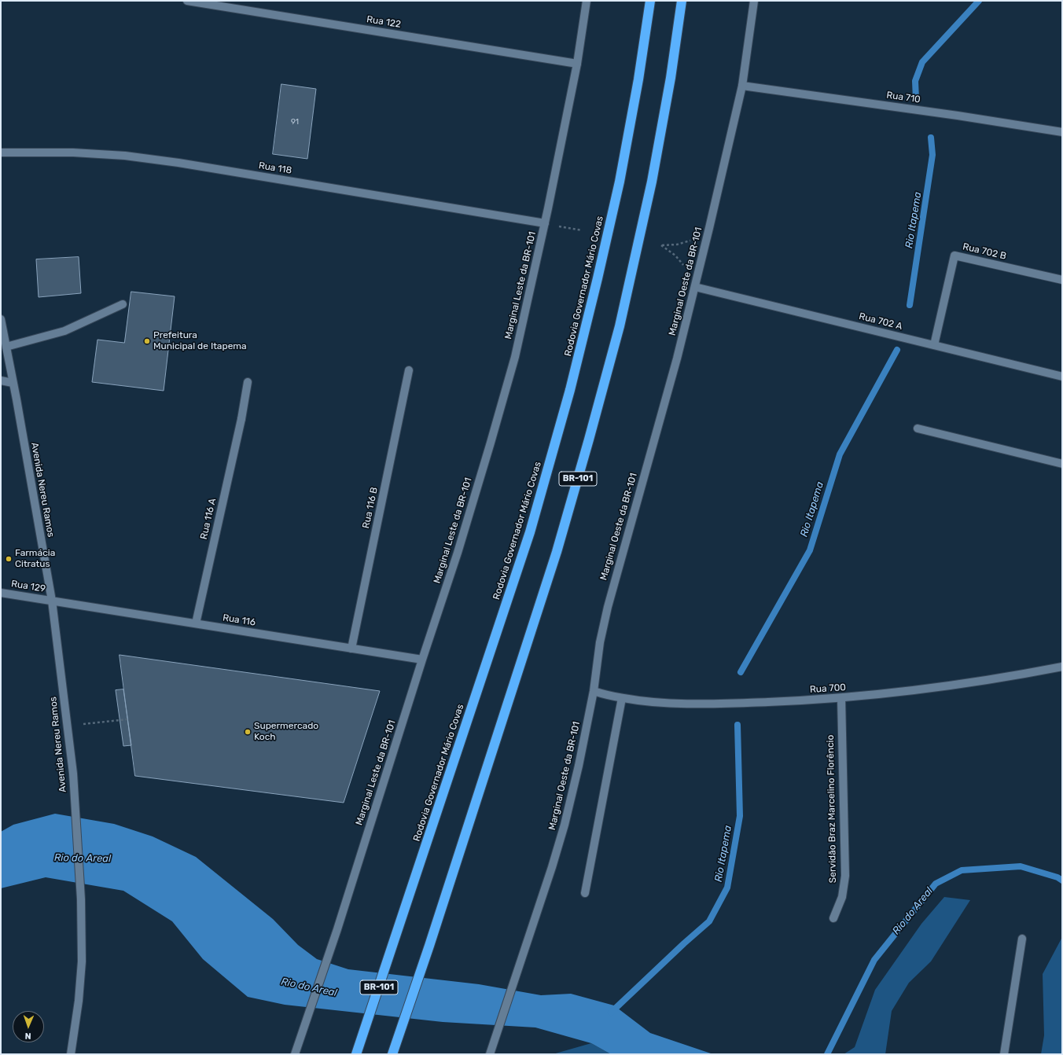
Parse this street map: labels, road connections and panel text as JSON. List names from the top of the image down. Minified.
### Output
{"streets":{"highway":["Rodovia Governador Mário Covas","BR-101"],"main road":["Rua 122","Rua 710","Rua 118","Rua 702 B","Marginal Oeste da BR-101","Marginal Leste da BR-101","Rua 702 A","Avenida Nereu Ramos","Rua 116 B","Rua 116 A","Rua 129","Rua 116","Rua 700","Servidão Braz Marcelino Florêncio"]},"crossings":[["Rua 122","Marginal Leste da BR-101"],["Rua 710","Marginal Oeste da BR-101"],["Rua 118","Marginal Leste da BR-101"],["Rua 702 B","Rua 702 A"],["Marginal Oeste da BR-101","Rua 702 A"],["Marginal Oeste da BR-101","Rua 700"],["Marginal Leste da BR-101","Rua 116"],["Avenida Nereu Ramos","Rua 129"],["Avenida Nereu Ramos","Rua 116"],["Rua 116 B","Rua 116"],["Rua 116 A","Rua 116"],["Rua 129","Rua 116"],["Rua 700","Servidão Braz Marcelino Florêncio"]],"water":["Rio Itapema","Rio do Areal"],"places":["Prefeitura Municipal de Itapema","Farmácia Citratus","Supermercado Koch"],"house_numbers":["91"],"north":"bottom"}
